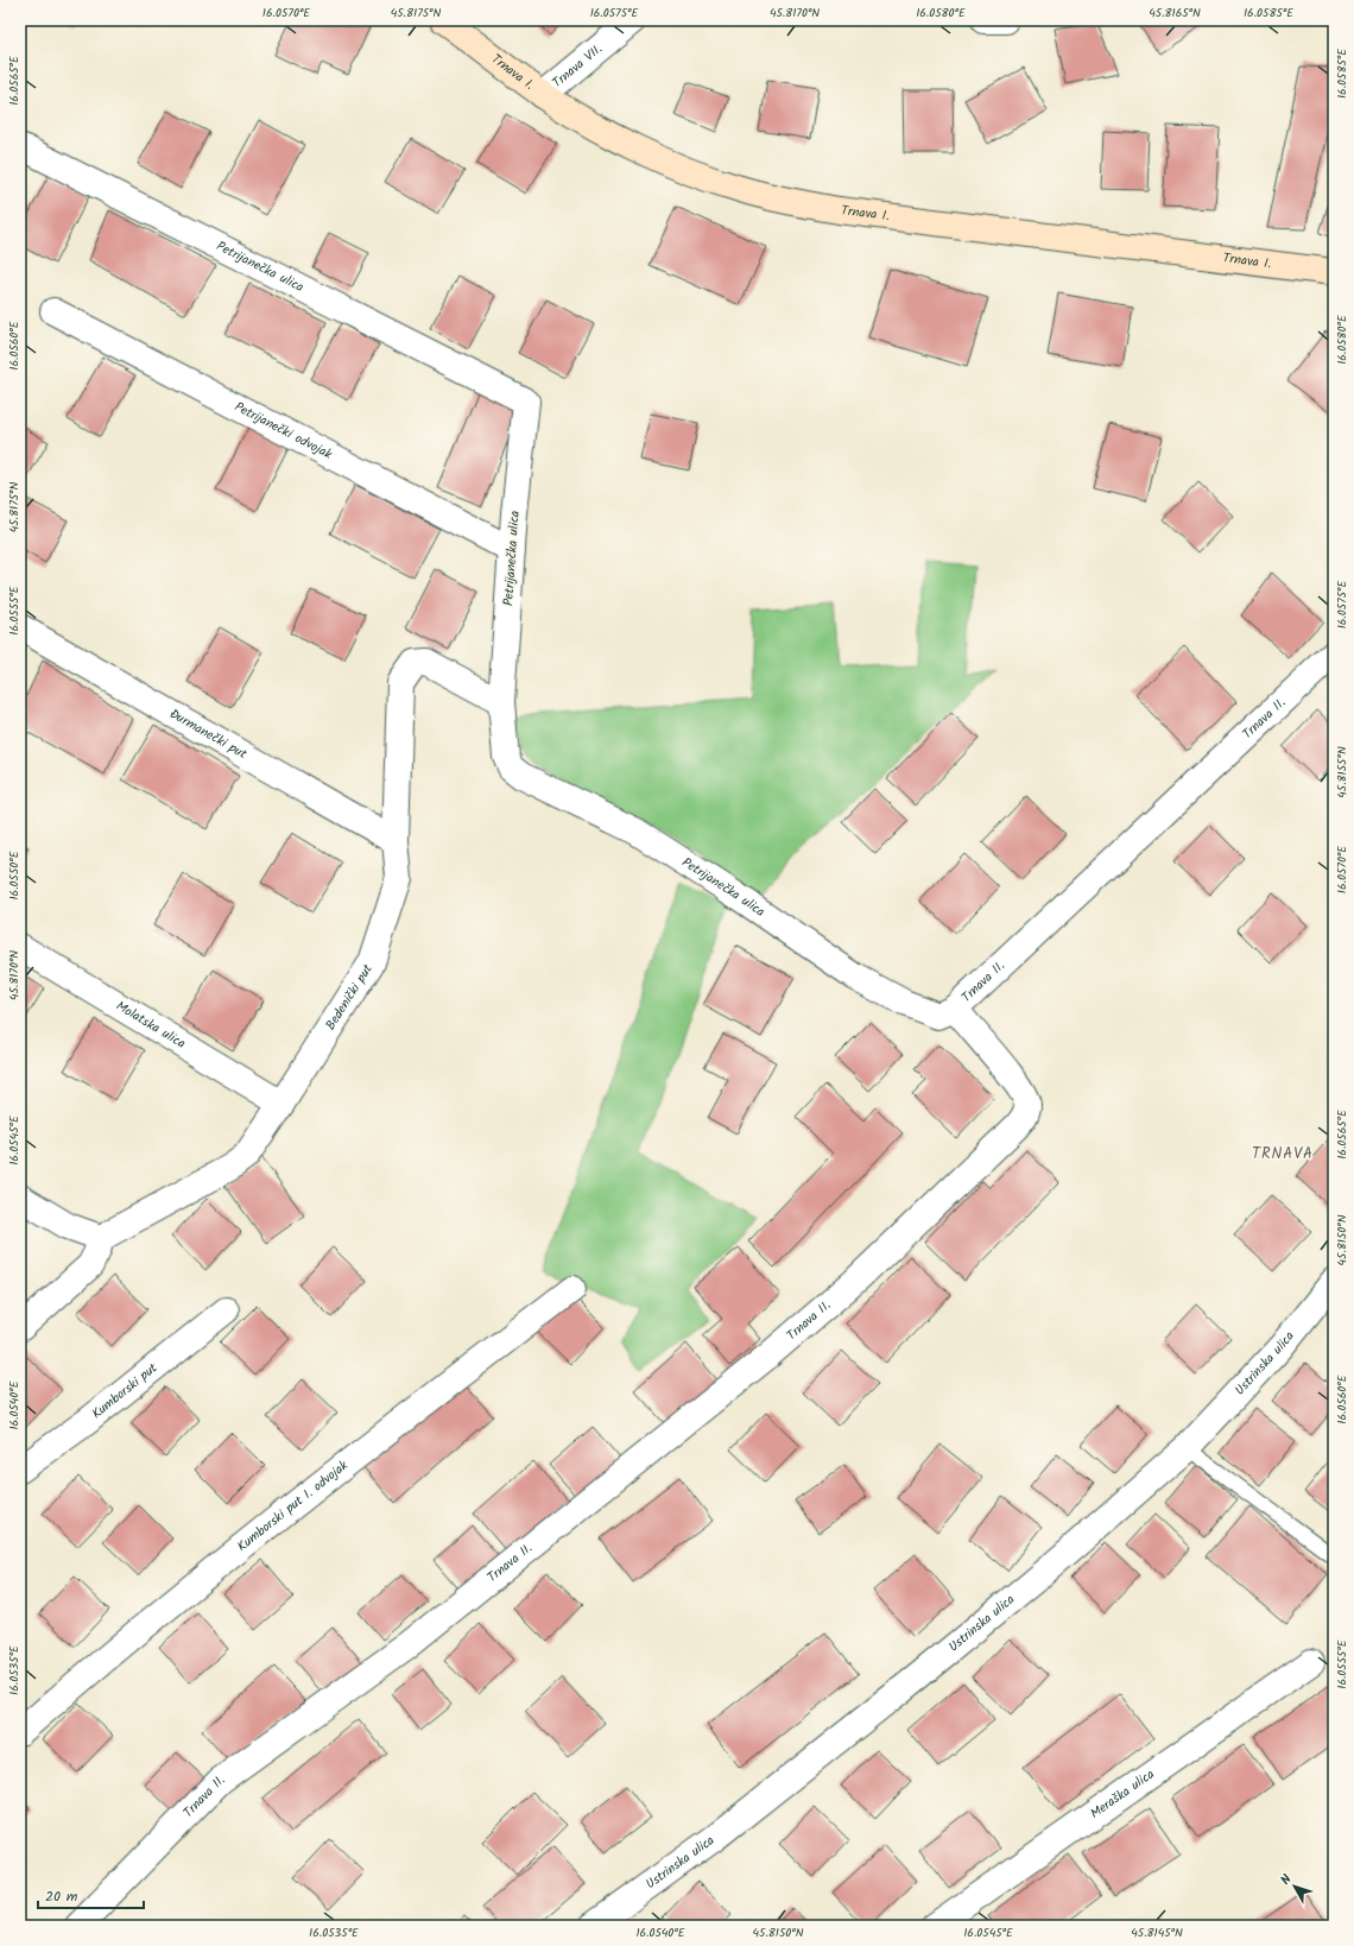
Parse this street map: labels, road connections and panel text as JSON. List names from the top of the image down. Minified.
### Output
{"streets":{"street":["Trnava VII.","Trnava I.","Petrijanečka ulica","Petrijanečki odvojak","Trnava II.","Đurmanečki put","Bedenički put","Molatska ulica","Ustrinska ulica","Kumborski put","Kumborski put I. odvojak","Meraška ulica"]},"crossings":[["Trnava VII.","Trnava I."],["Petrijanečka ulica","Petrijanečki odvojak"],["Petrijanečka ulica","Trnava II."],["Petrijanečka ulica","Bedenički put"],["Đurmanečki put","Bedenički put"],["Bedenički put","Molatska ulica"]],"districts":["TRNAVA"],"scale_bar":"20 m","north":"top left","coordinates":["16.0570°E","45.8175°N","16.0575°E","45.8170°N","16.0580°E","45.8165°N","16.0585°E","16.0565°E","16.0560°E","16.0555°E","45.8155°N","16.0550°E","16.0545°E","45.8150°N","16.0540°E","16.0535°E","45.8145°N"]}
